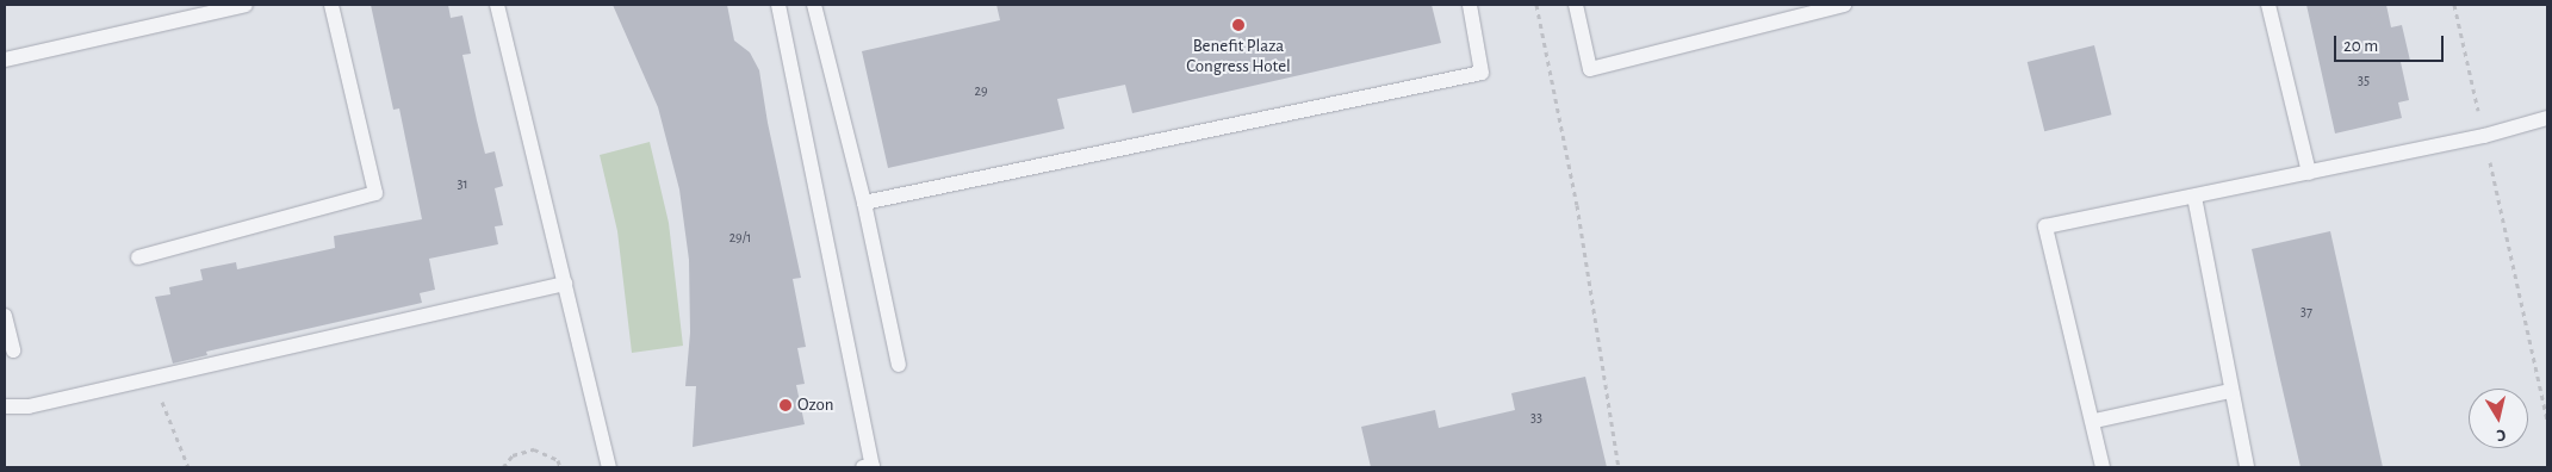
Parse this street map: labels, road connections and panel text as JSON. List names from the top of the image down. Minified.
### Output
{"places":["Benefit Plaza Congress Hotel","Ozon"],"house_numbers":["35","29","31","29/1","37","33"],"scale_bar":"20 m","north":"bottom"}
